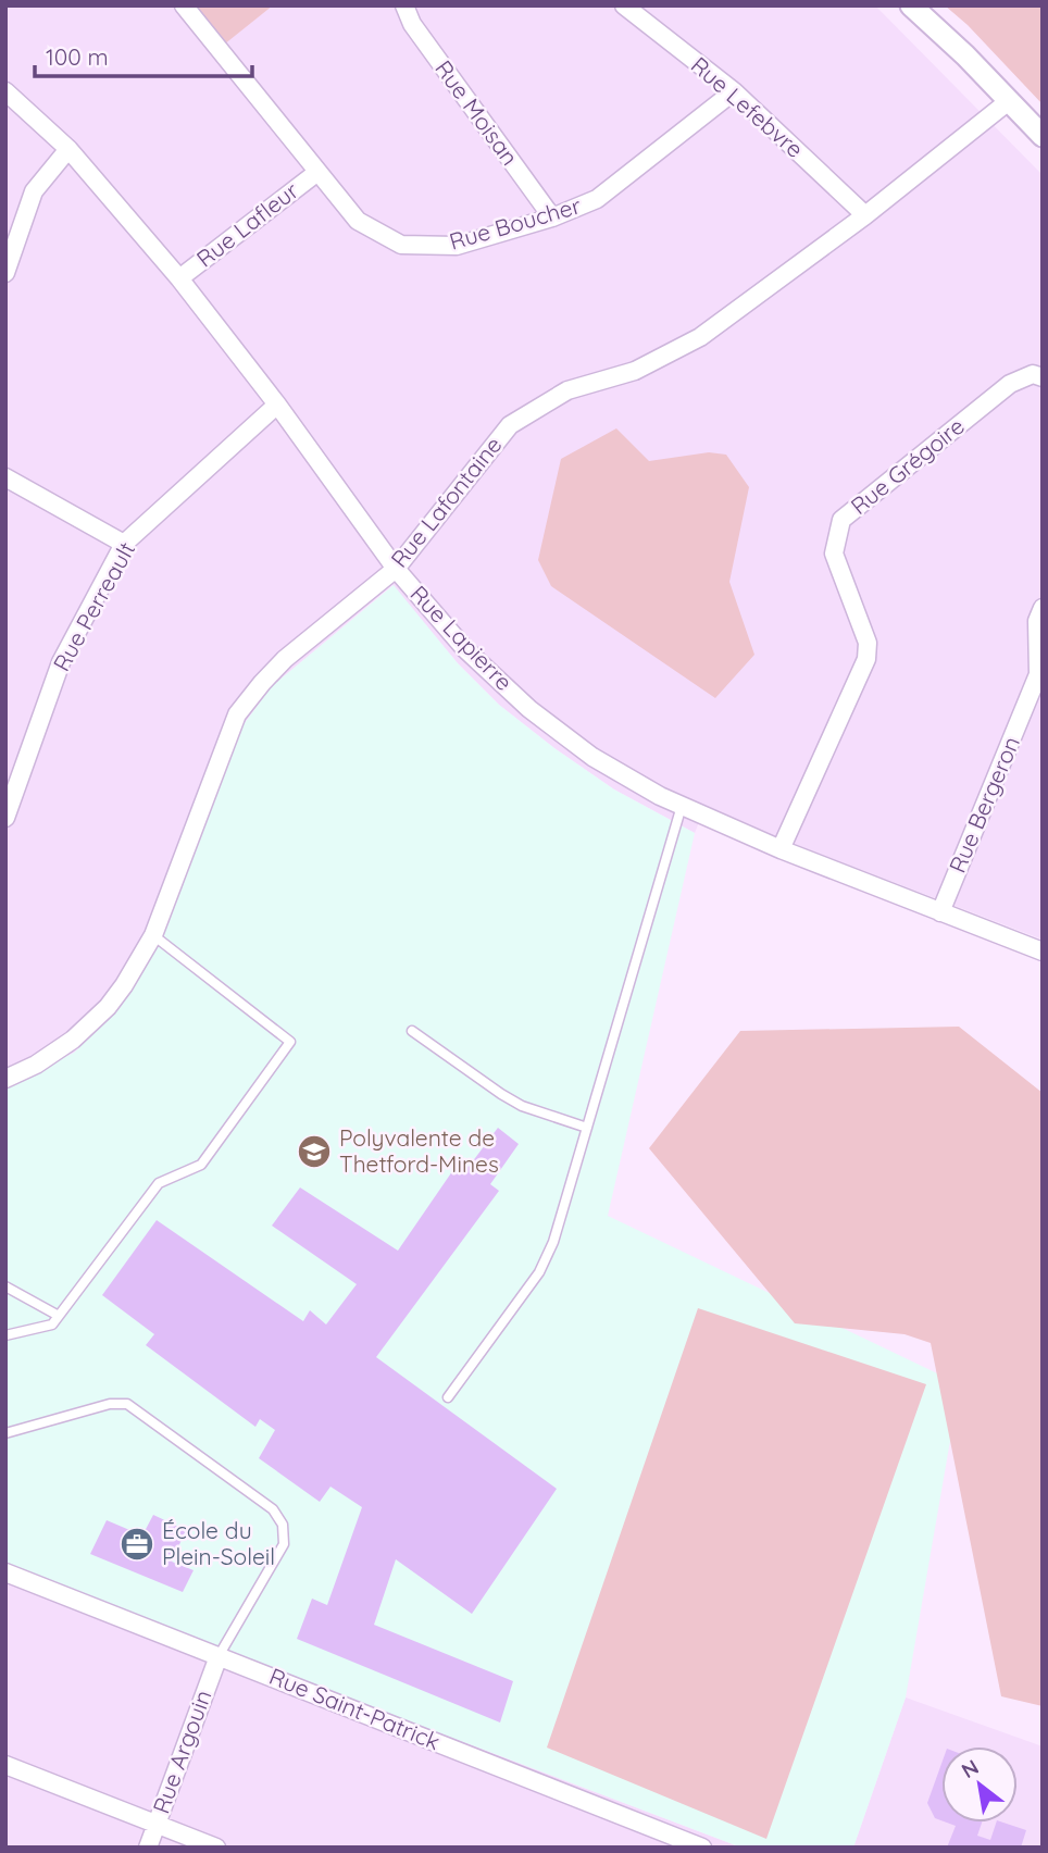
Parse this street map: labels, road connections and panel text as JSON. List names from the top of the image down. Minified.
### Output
{"streets":{"street":["Rue Lefebvre","Rue Moisan","Rue Boucher","Rue Lafleur","Rue Grégoire","Rue Lafontaine","Rue Perreault","Rue Lapierre","Rue Bergeron","Rue Saint-Patrick","Rue Argouin"]},"crossings":[["Rue Lefebvre","Rue Boucher"],["Rue Lefebvre","Rue Lafontaine"],["Rue Moisan","Rue Boucher"],["Rue Boucher","Rue Lafleur"],["Rue Lafleur","Rue Lapierre"],["Rue Grégoire","Rue Lapierre"],["Rue Lafontaine","Rue Lapierre"],["Rue Perreault","Rue Lapierre"],["Rue Lapierre","Rue Bergeron"],["Rue Saint-Patrick","Rue Argouin"]],"places":{"school or university":["Polyvalente de Thetford-Mines"],"office":["École du Plein-Soleil"]},"scale_bar":"100 m","north":"top left"}
